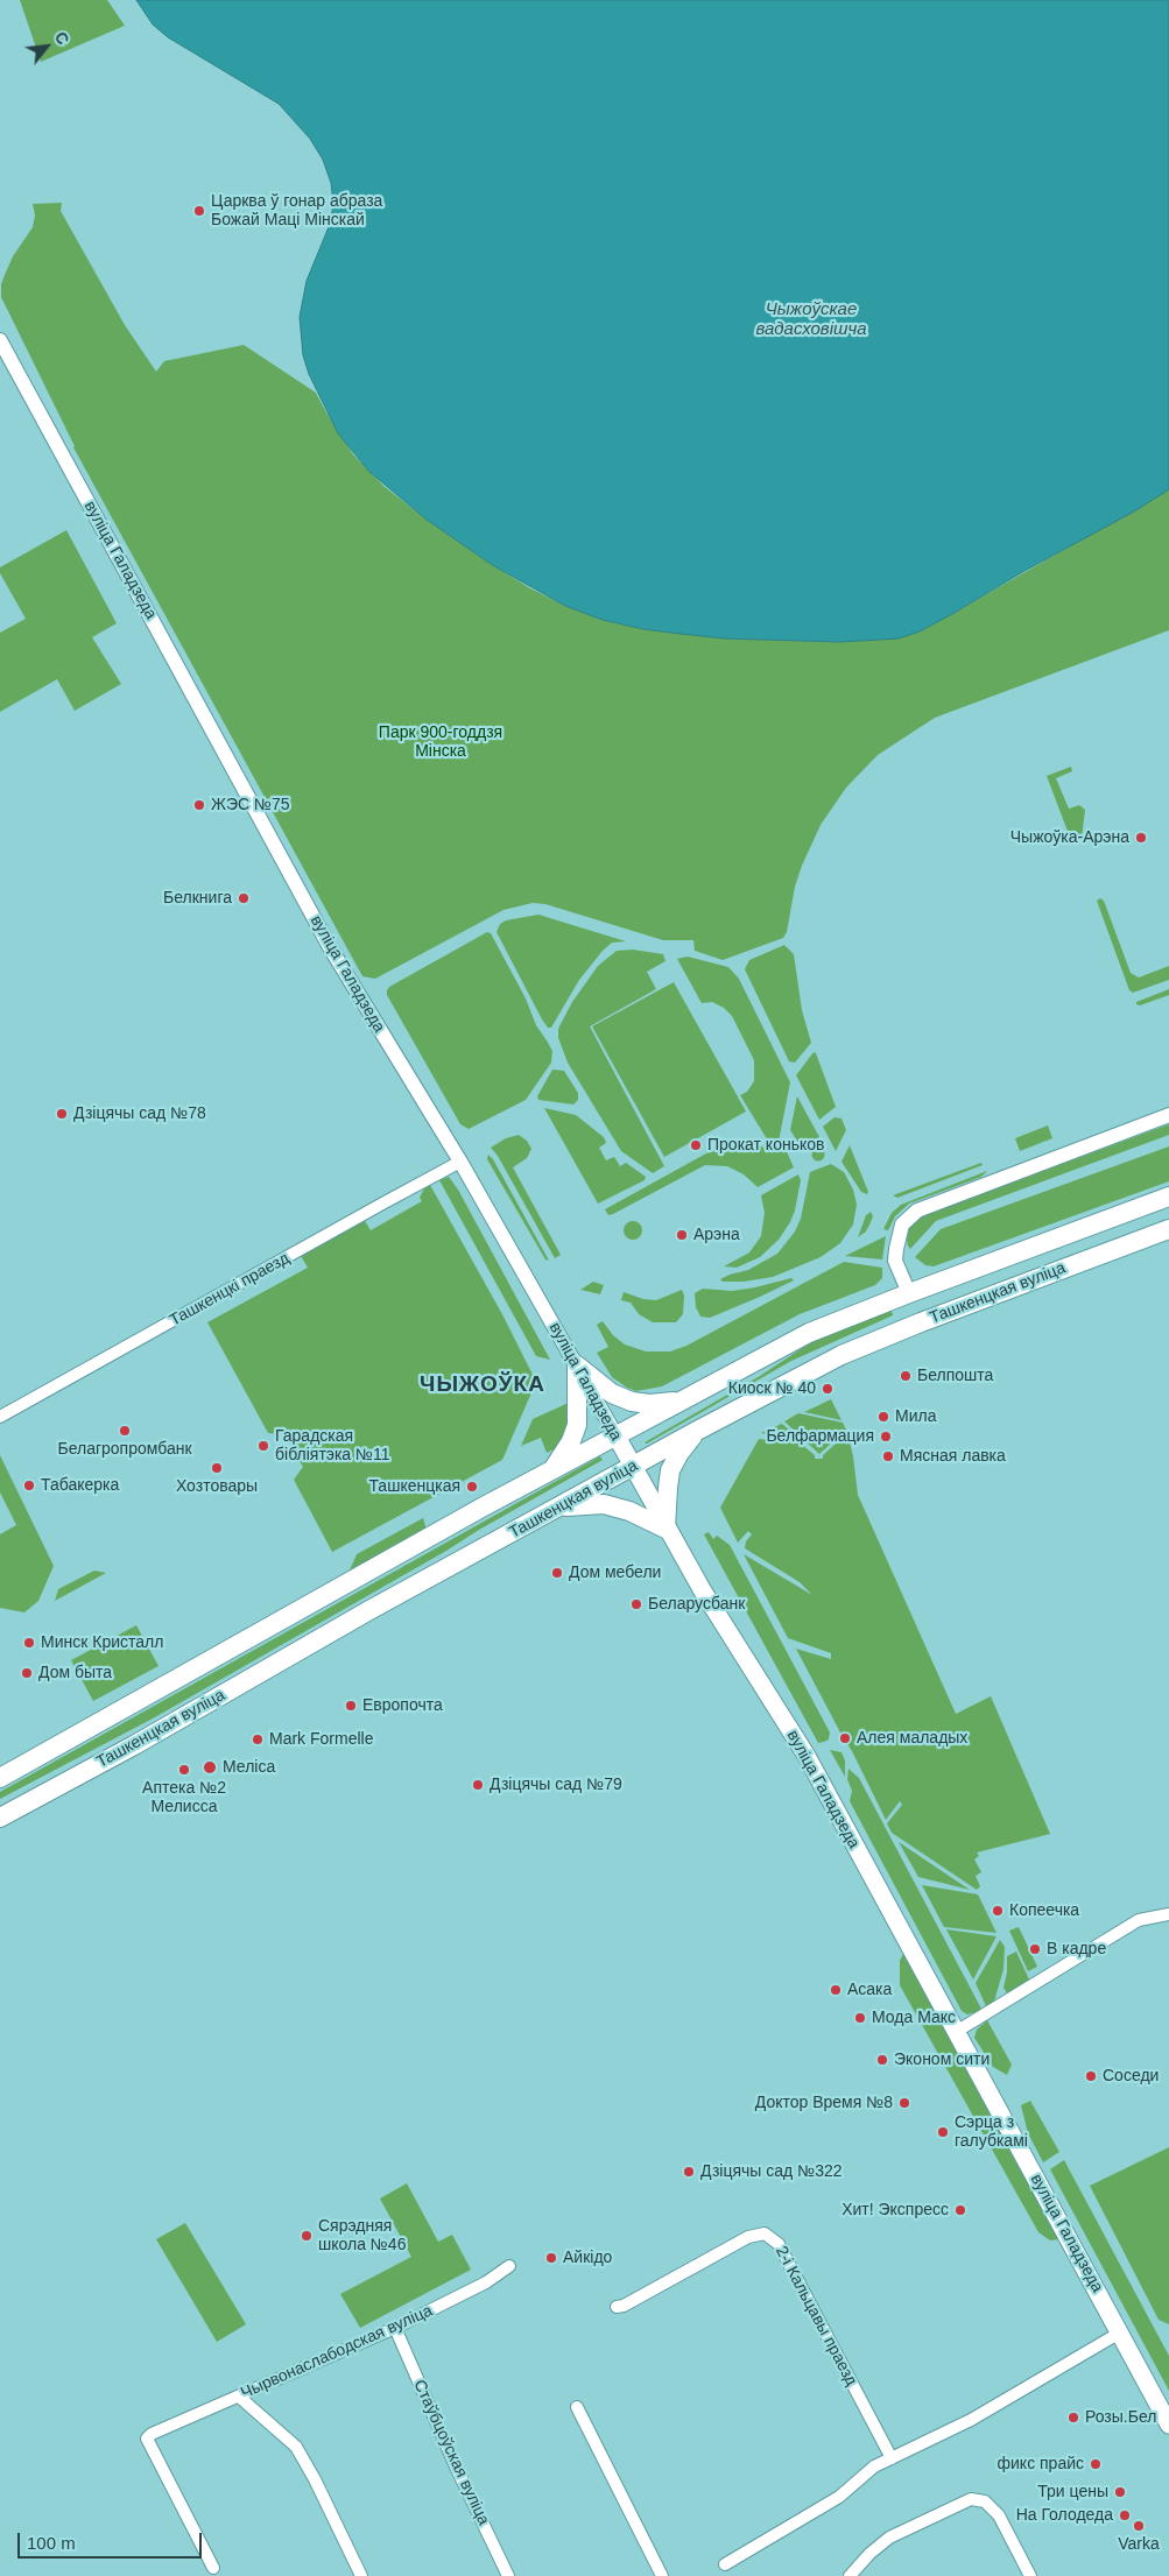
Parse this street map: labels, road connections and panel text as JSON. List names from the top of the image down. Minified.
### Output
{"streets":{"main road":["вуліца Галадзеда","Ташкенцкая вуліца"],"street":["Ташкенцкі праезд","2-і Кальцавы праезд","Чырвонаслабодская вуліца","Стаўбцоўская вуліца"]},"crossings":[["вуліца Галадзеда","Ташкенцкі праезд"],["вуліца Галадзеда","Ташкенцкая вуліца"],["Чырвонаслабодская вуліца","Стаўбцоўская вуліца"]],"districts":["ЧЫЖОЎКА"],"water":["Чыжоўскае вадасховішча"],"parks":["Парк 900-годдзя Мінска"],"places":["Царква ў гонар абраза Божай Маці Мінскай","ЖЭС №75","Чыжоўка-Арэна","Белкнига","Дзіцячы сад №78","Прокат коньков","Арэна","Белпошта","Киоск № 40","Мила","Белагропромбанк","Белфармация","Гарадская бібліятэка №11","Мясная лавка","Хозтовары","Табакерка","Ташкенцкая","Дом мебели","Беларусбанк","Минск Кристалл","Дом быта","Европочта","Алея маладых","Mark Formelle","Меліса","Аптека №2 Мелисса","Дзіцячы сад №79","Копеечка","В кадре","Асака","Мода Макс","Эконом сити","Соседи","Доктор Время №8","Сэрца з галубкамі","Дзіцячы сад №322","Хит! Экспресс","Сярэдняя школа №46","Айкідо","Розы.Бел","фикс прайс","Три цены","На Голодеда","Varka"],"scale_bar":"100 m","north":"top right"}
